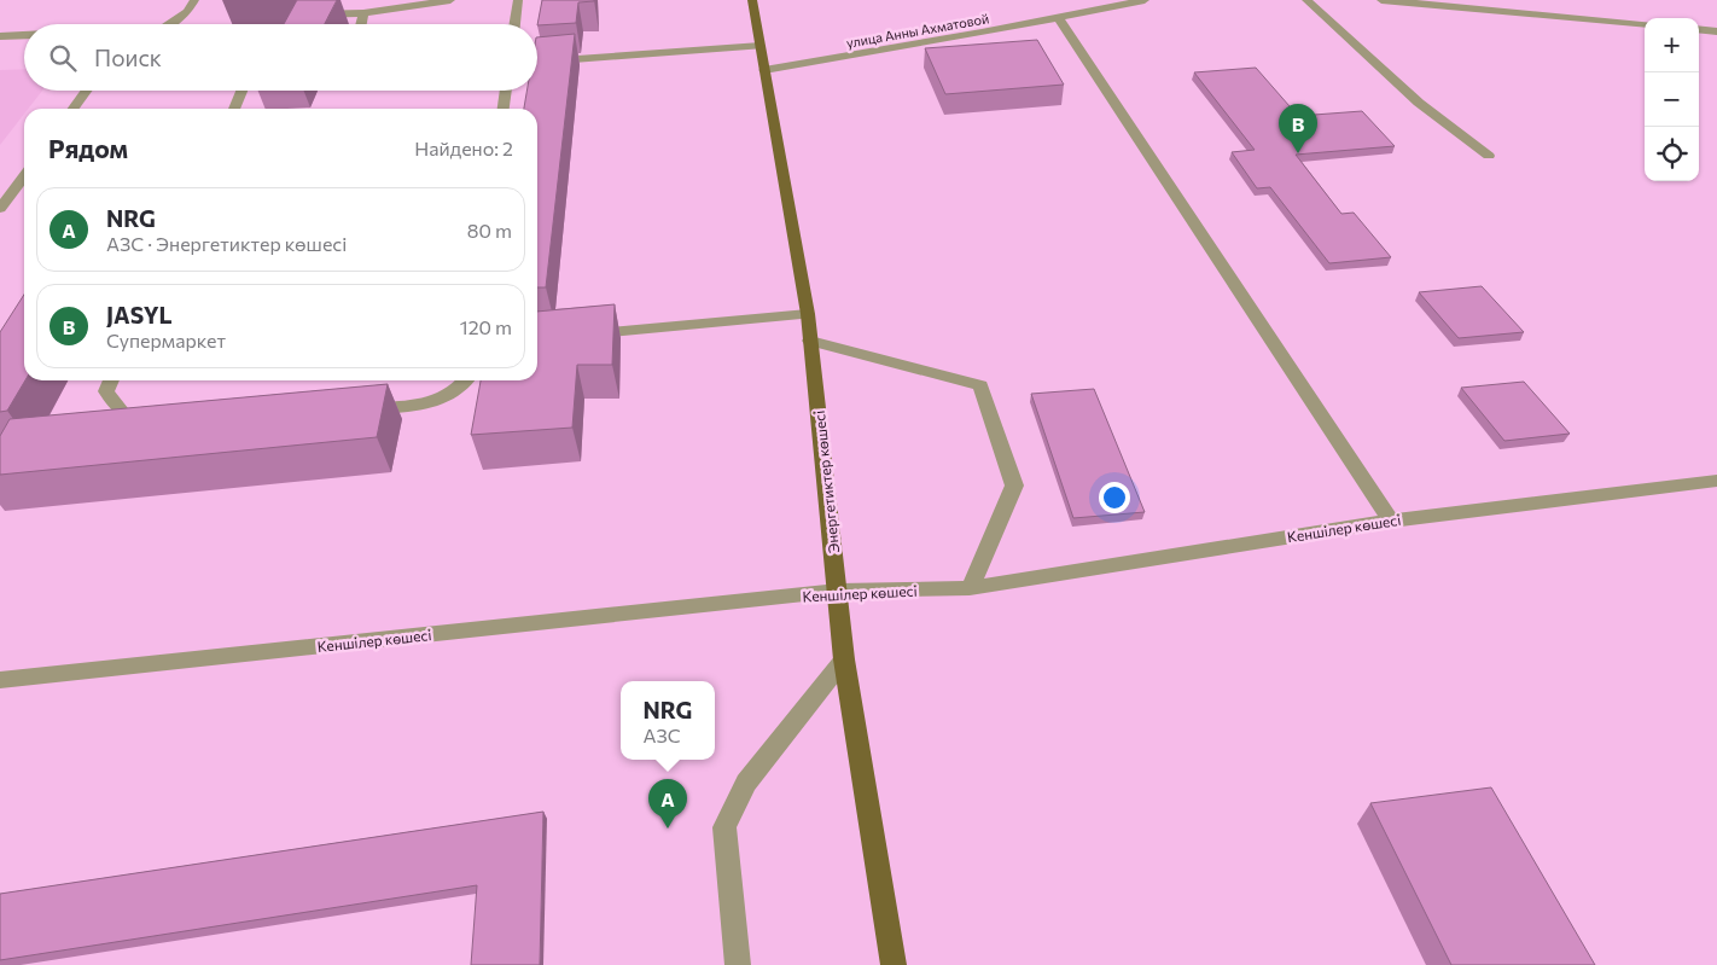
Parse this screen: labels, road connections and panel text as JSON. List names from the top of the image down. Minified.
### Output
{"streets":{"main road":["Энергетиктер көшесі"],"street":["улица Анны Ахматовой","Кеншілер көшесі"]},"crossings":[["улица Анны Ахматовой","Энергетиктер көшесі"],["Энергетиктер көшесі","Кеншілер көшесі"]],"page":{"map_buttons":["+","−"],"search":"Поиск","pins":["B","A"],"heading":["Рядом","Найдено: 2"],"list":[{"mark":"A","name":"NRG","note":"АЗС · Энергетиктер көшесі","value":"80 m"},{"mark":"B","name":"JASYL","note":"Супермаркет","value":"120 m"}],"popup":["NRG","АЗС"]}}
